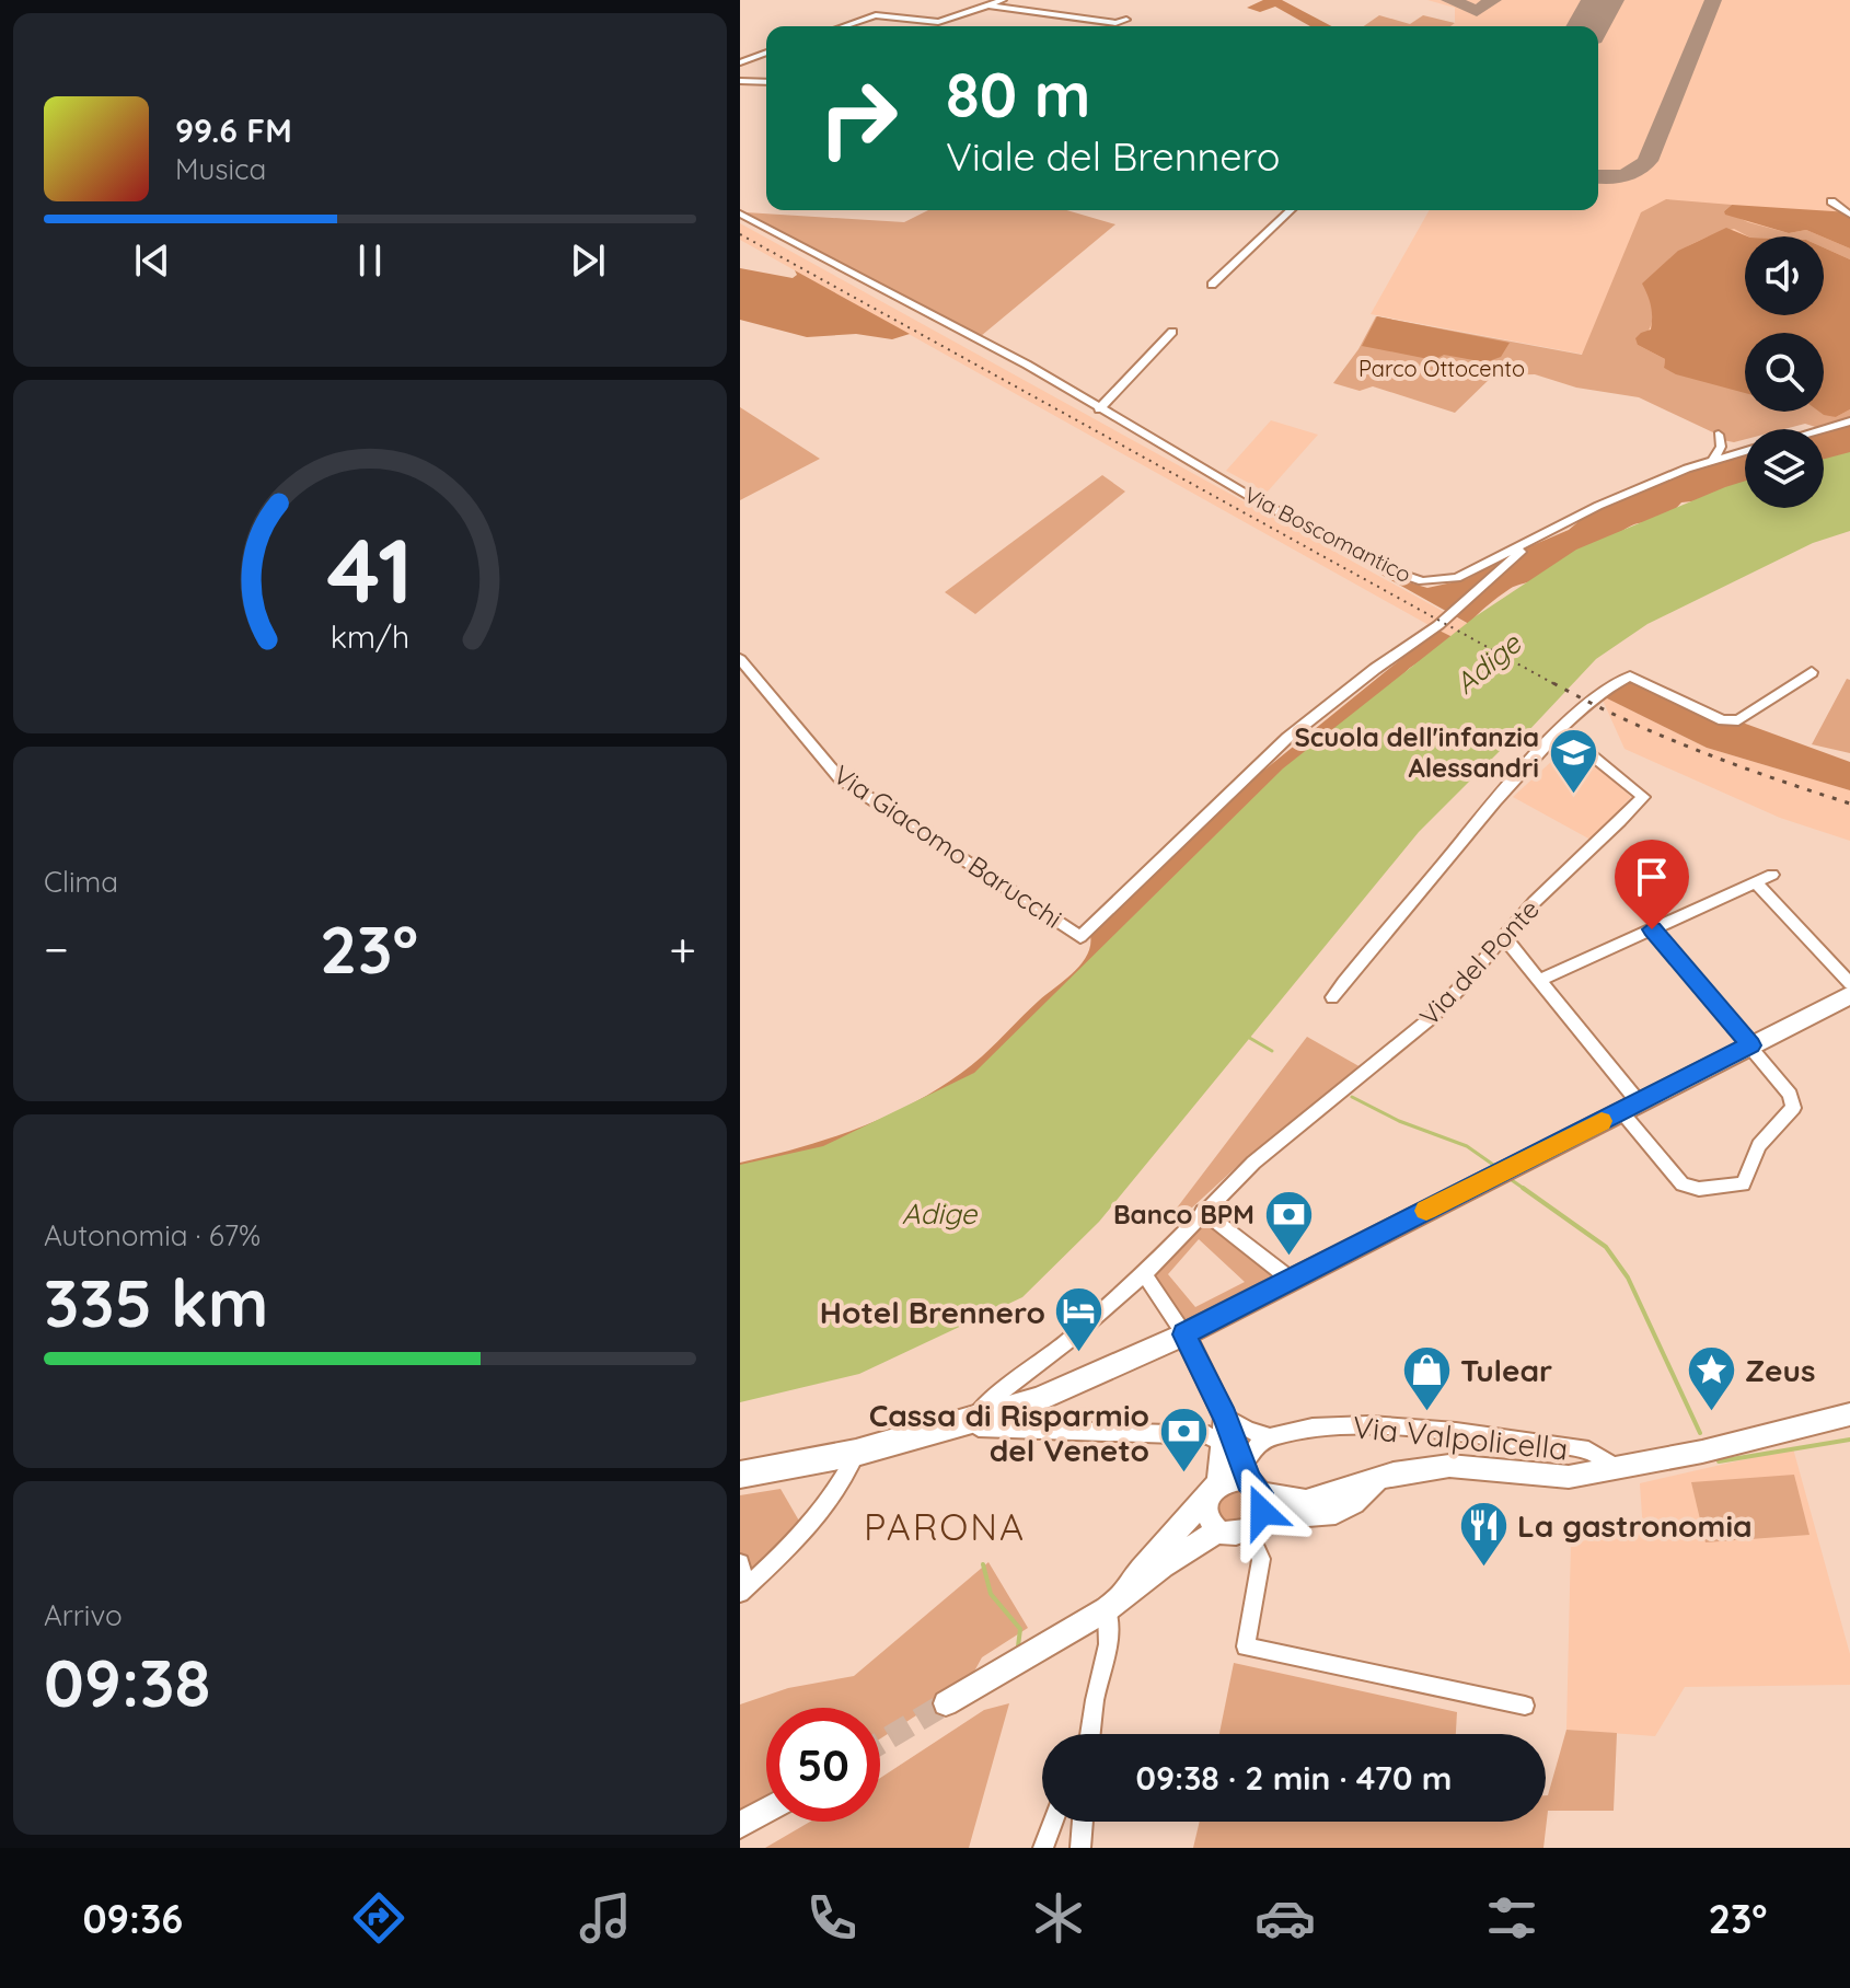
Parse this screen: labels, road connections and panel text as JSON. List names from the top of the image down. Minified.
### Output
{"streets":{"street":["Via Boscomantico","Via Giacomo Barucchi","Via del Ponte","Via Valpolicella"]},"crossings":[["Via Boscomantico","Via Giacomo Barucchi"]],"districts":["PARONA"],"water":["Adige"],"parks":["Parco Ottocento"],"places":{"school or university":["Scuola dell'infanzia Alessandri"],"bank":["Banco BPM","Cassa di Risparmio del Veneto"],"hotel":["Hotel Brennero"],"shop":["Tulear"],"place":["Zeus"],"restaurant":["La gastronomia"]},"page":{"turn":["80 m","Viale del Brennero"],"song":["99.6 FM","Musica"],"tile":["Clima",["Autonomia · 67%","335 km"],["Arrivo","09:38"]],"heat":["−","23°","+"],"limit":"50","trip":"09:38 · 2 min · 470 m","tabs":["09:36","23°"],"gauge":["41","km/h"]}}
